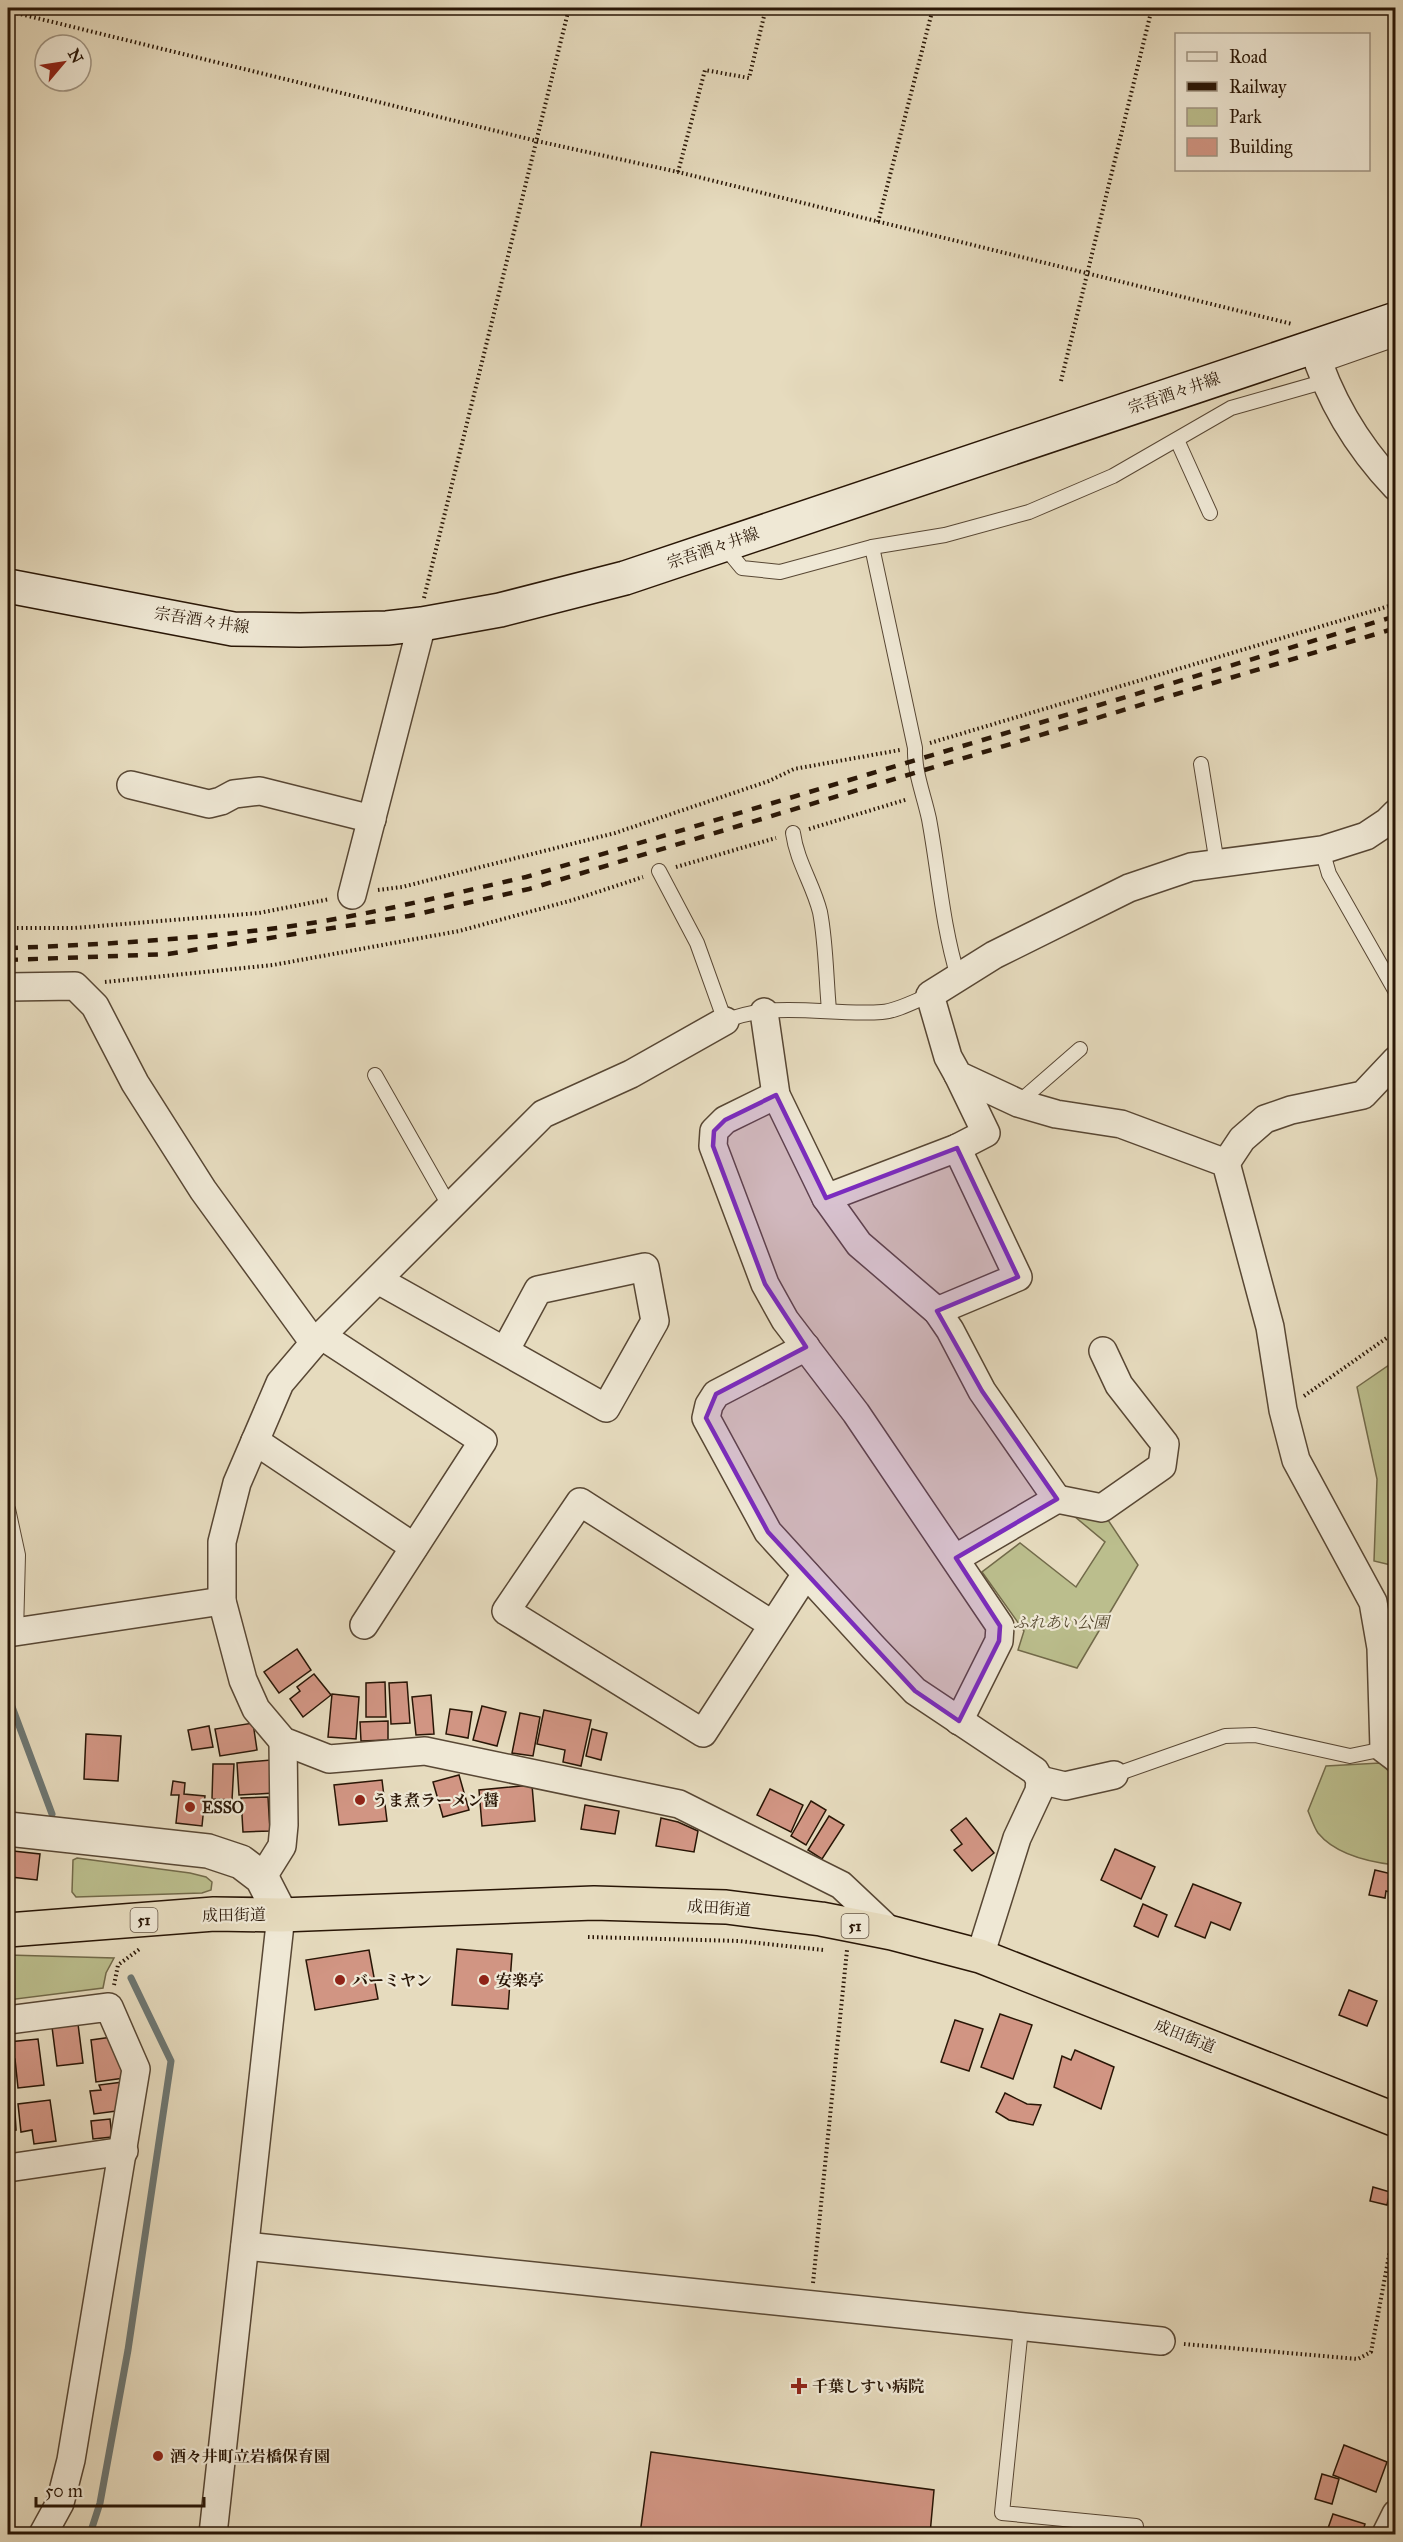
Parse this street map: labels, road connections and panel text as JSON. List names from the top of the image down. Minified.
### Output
{"streets":{"highway":["成田街道","51"],"main road":["宗吾酒々井線"]},"parks":["ふれあい公園"],"places":{"other":["うま煮ラーメン醤","ESSO","バーミヤン","安楽亭","酒々井町立岩橋保育園"],"health":["千葉しすい病院"]},"legend":["Road","Railway","Park","Building"],"scale_bar":"50 m","north":"top right"}
